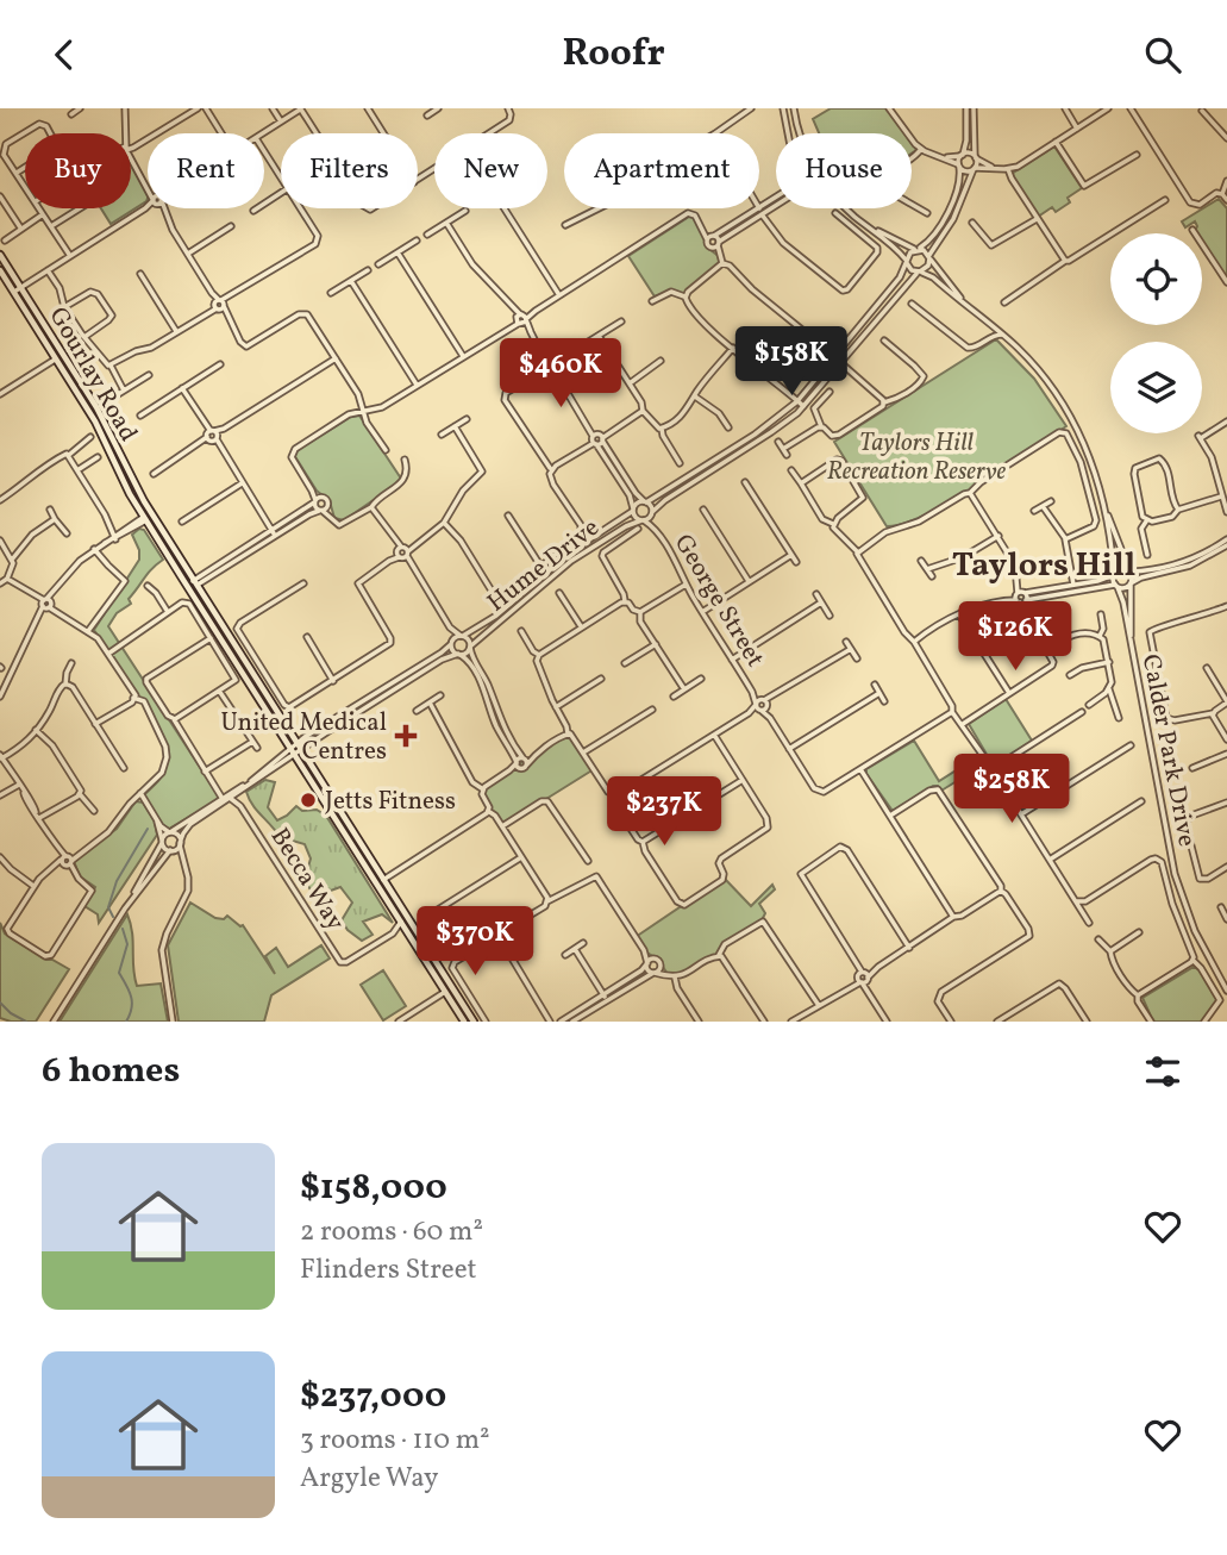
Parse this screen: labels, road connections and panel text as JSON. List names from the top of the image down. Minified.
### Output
{"streets":{"main road":["Gourlay Road"],"street":["Hume Drive","George Street","Calder Park Drive","Becca Way"]},"crossings":[["Gourlay Road","Becca Way"],["Hume Drive","George Street"]],"districts":["Taylors Hill"],"parks":["Taylors Hill Recreation Reserve"],"places":{"health":["United Medical Centres"],"other":["Jetts Fitness"]},"page":{"header":"Roofr","chip":["Buy","Rent","Filters","New","Apartment","House"],"price":["$158K","$460K","$126K","$258K","$237K","$370K"],"heading":"6 homes","list":[{"name":"$158,000","note":"2 rooms · 60 m² · Flinders Street"},{"name":"$237,000","note":"3 rooms · 110 m² · Argyle Way"}]}}
